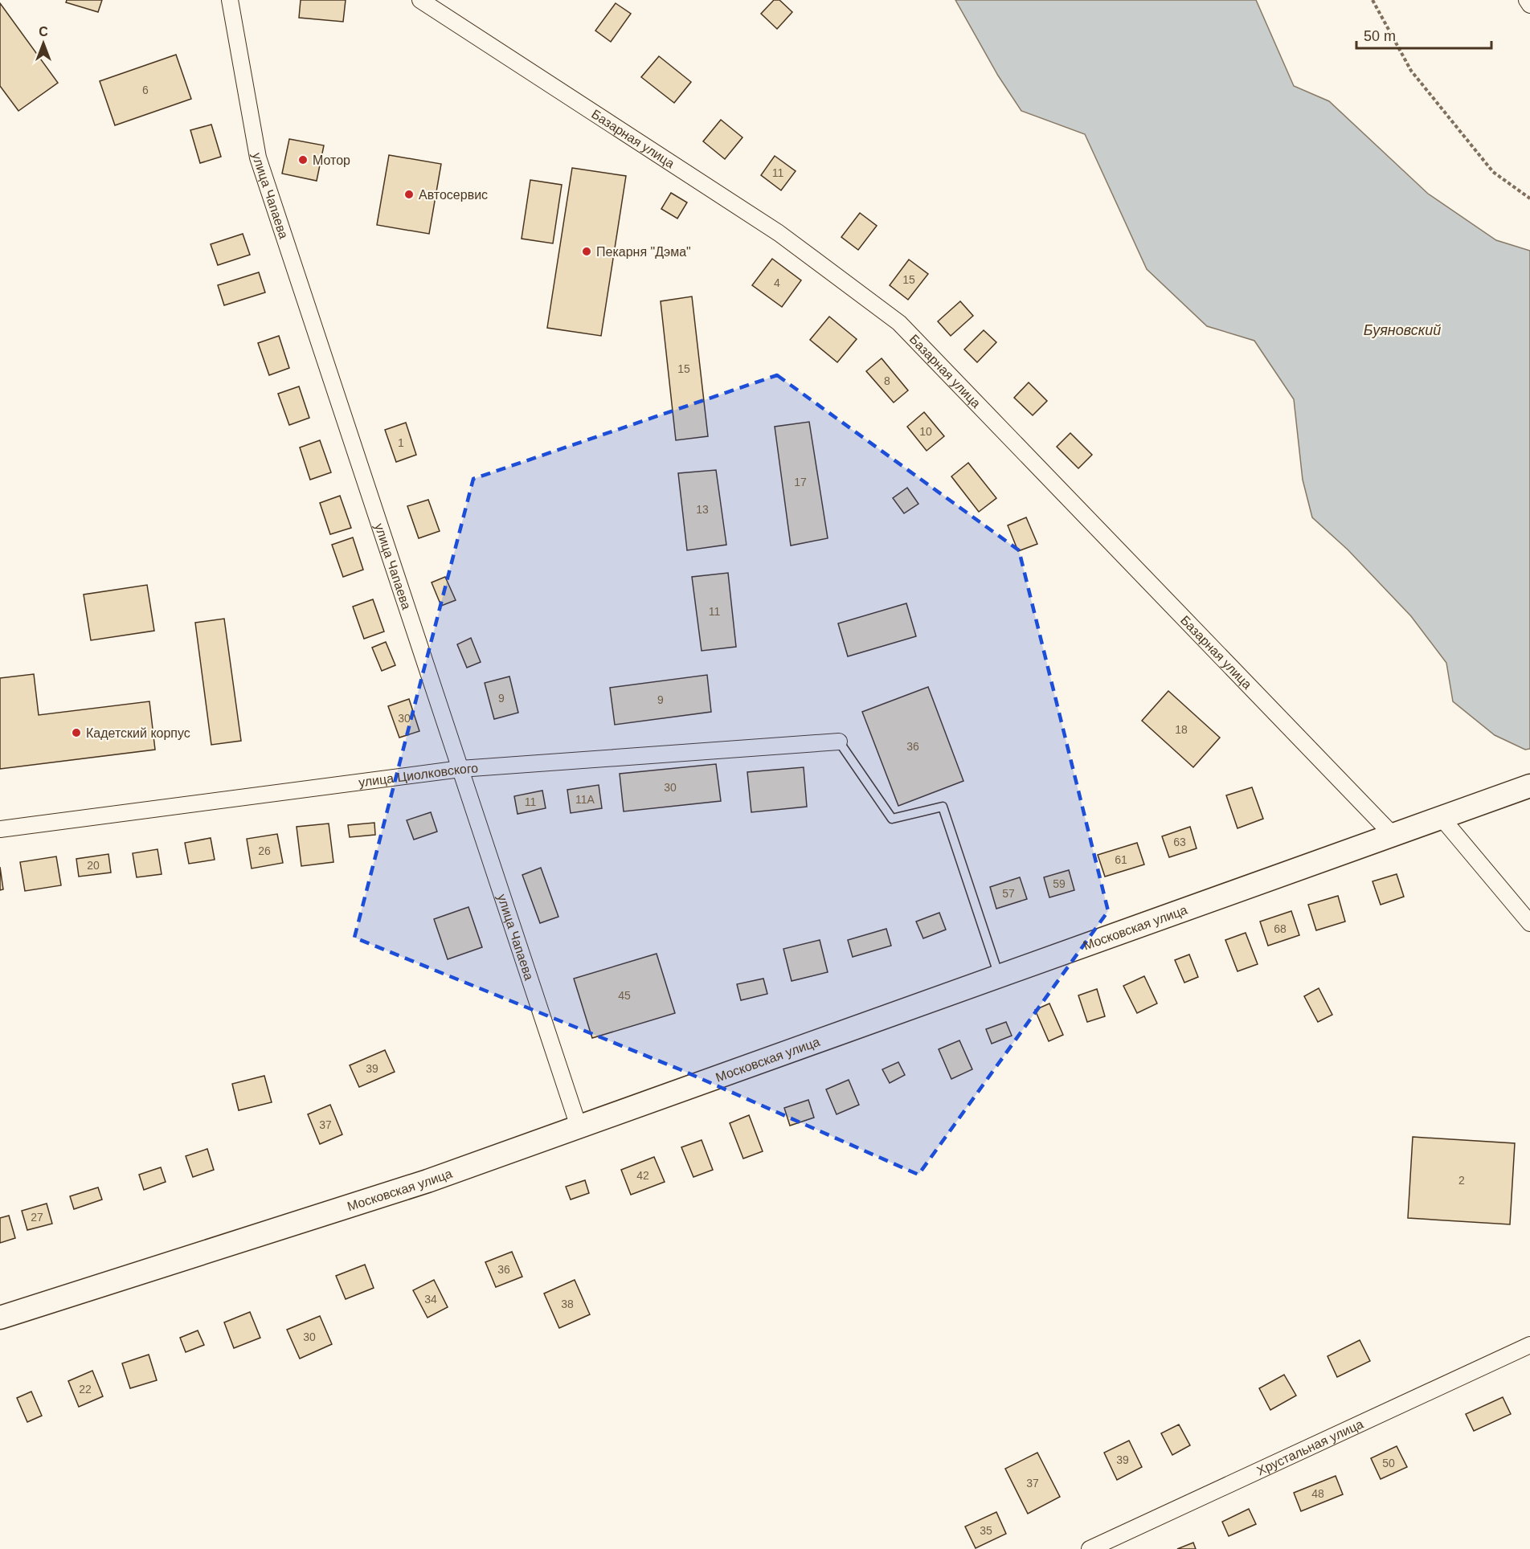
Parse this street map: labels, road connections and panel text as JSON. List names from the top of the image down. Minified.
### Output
{"streets":{"street":["Базарная улица","улица Чапаева","улица Циолковского","Московская улица","Хрустальная улица"]},"crossings":[["Базарная улица","Московская улица"],["улица Чапаева","улица Циолковского"],["улица Чапаева","Московская улица"]],"water":["Буяновский"],"places":["Мотор","Автосервис","Пекарня \"Дэма\"","Кадетский корпус"],"house_numbers":["6","11","15","4","15","8","10","1","17","13","11","9","9","30","18","36","30","11А","11","63","26","61","20","59","57","68","45","39","37","42","2","27","36","34","38","30","22","39","50","37","48","35"],"scale_bar":"50 m","north":"top"}
